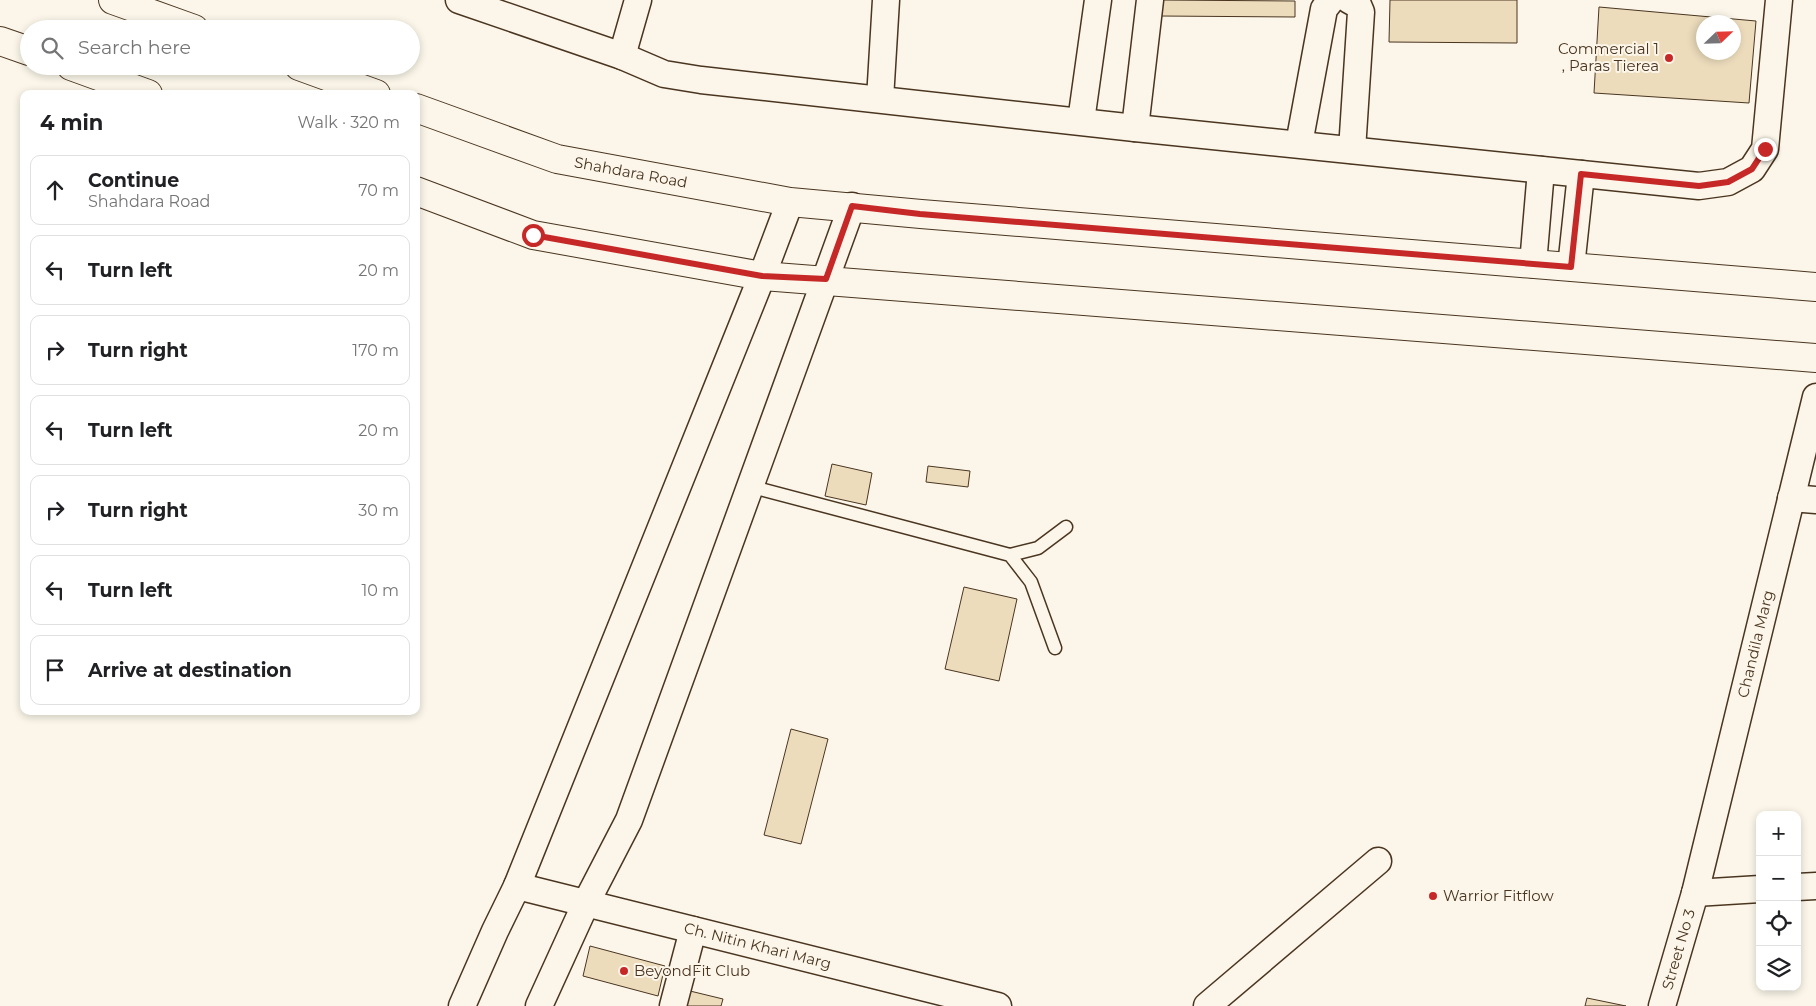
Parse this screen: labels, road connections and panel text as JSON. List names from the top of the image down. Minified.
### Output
{"streets":{"street":["Shahdara Road","Chandila Marg","Ch. Nitin Khari Marg","Street No 3"]},"crossings":[["Chandila Marg","Street No 3"]],"places":["Commercial 1 , Paras Tierea","Warrior Fitflow","BeyondFit Club"],"north":"top right","page":{"search":"Search here","heading":["4 min","Walk · 320 m"],"list":[["Continue","Shahdara Road","70 m"],["Turn left","20 m"],["Turn right","170 m"],["Turn left","20 m"],["Turn right","30 m"],["Turn left","10 m"],"Arrive at destination"],"map_buttons":["+","−"]}}
